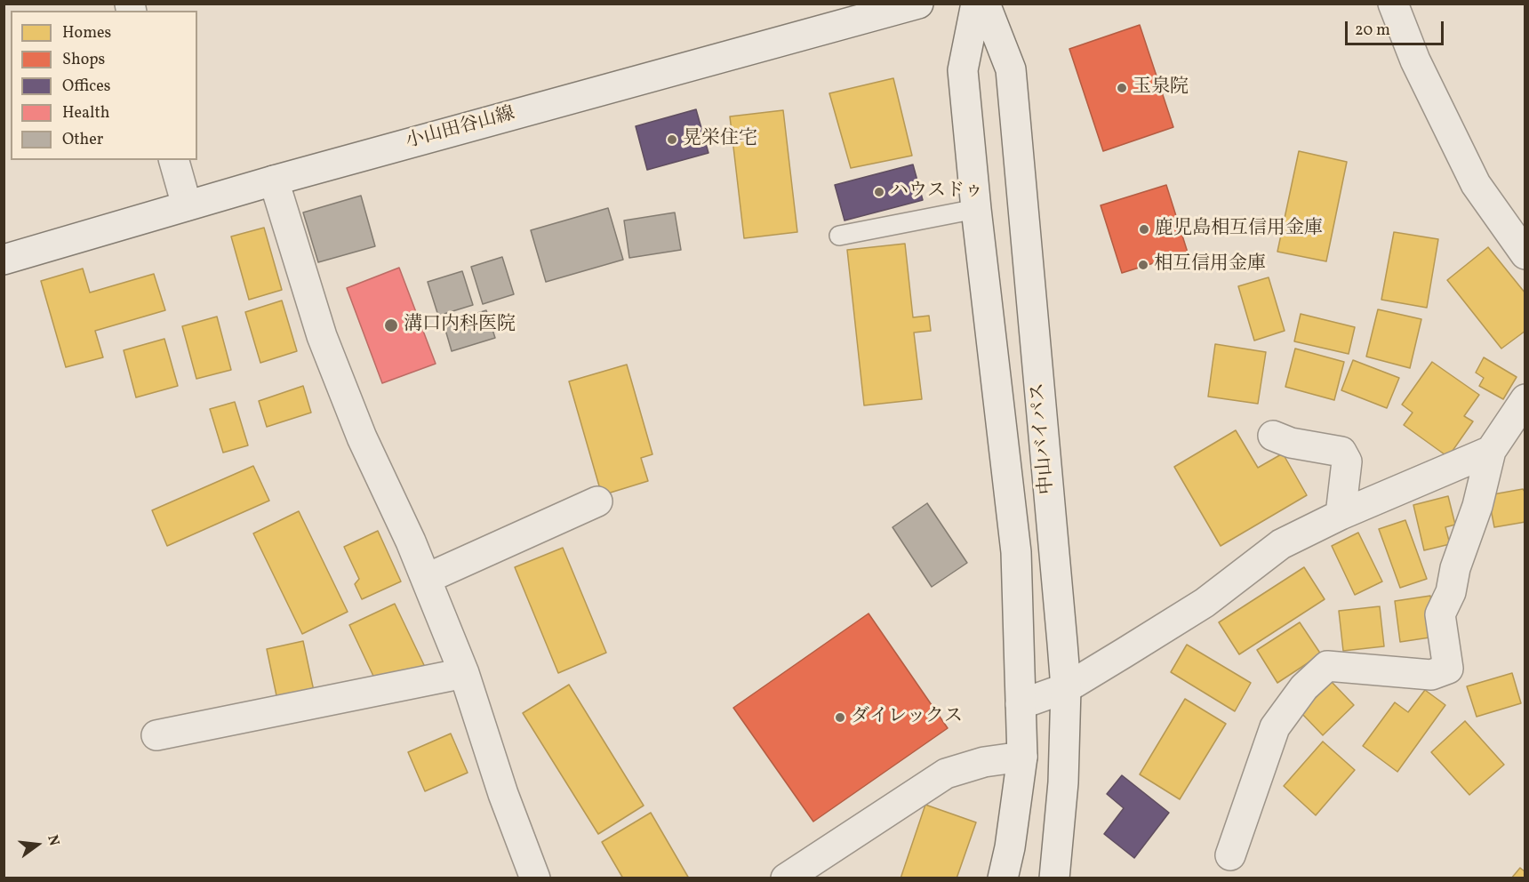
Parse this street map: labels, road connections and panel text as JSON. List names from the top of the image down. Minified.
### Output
{"streets":{"street":["小山田谷山線","中山バイパス"]},"places":["玉泉院","晃栄住宅","ハウスドゥ","鹿児島相互信用金庫","相互信用金庫","溝口内科医院","ダイレックス"],"legend":["Homes","Shops","Offices","Health","Other"],"scale_bar":"20 m","north":"right"}
